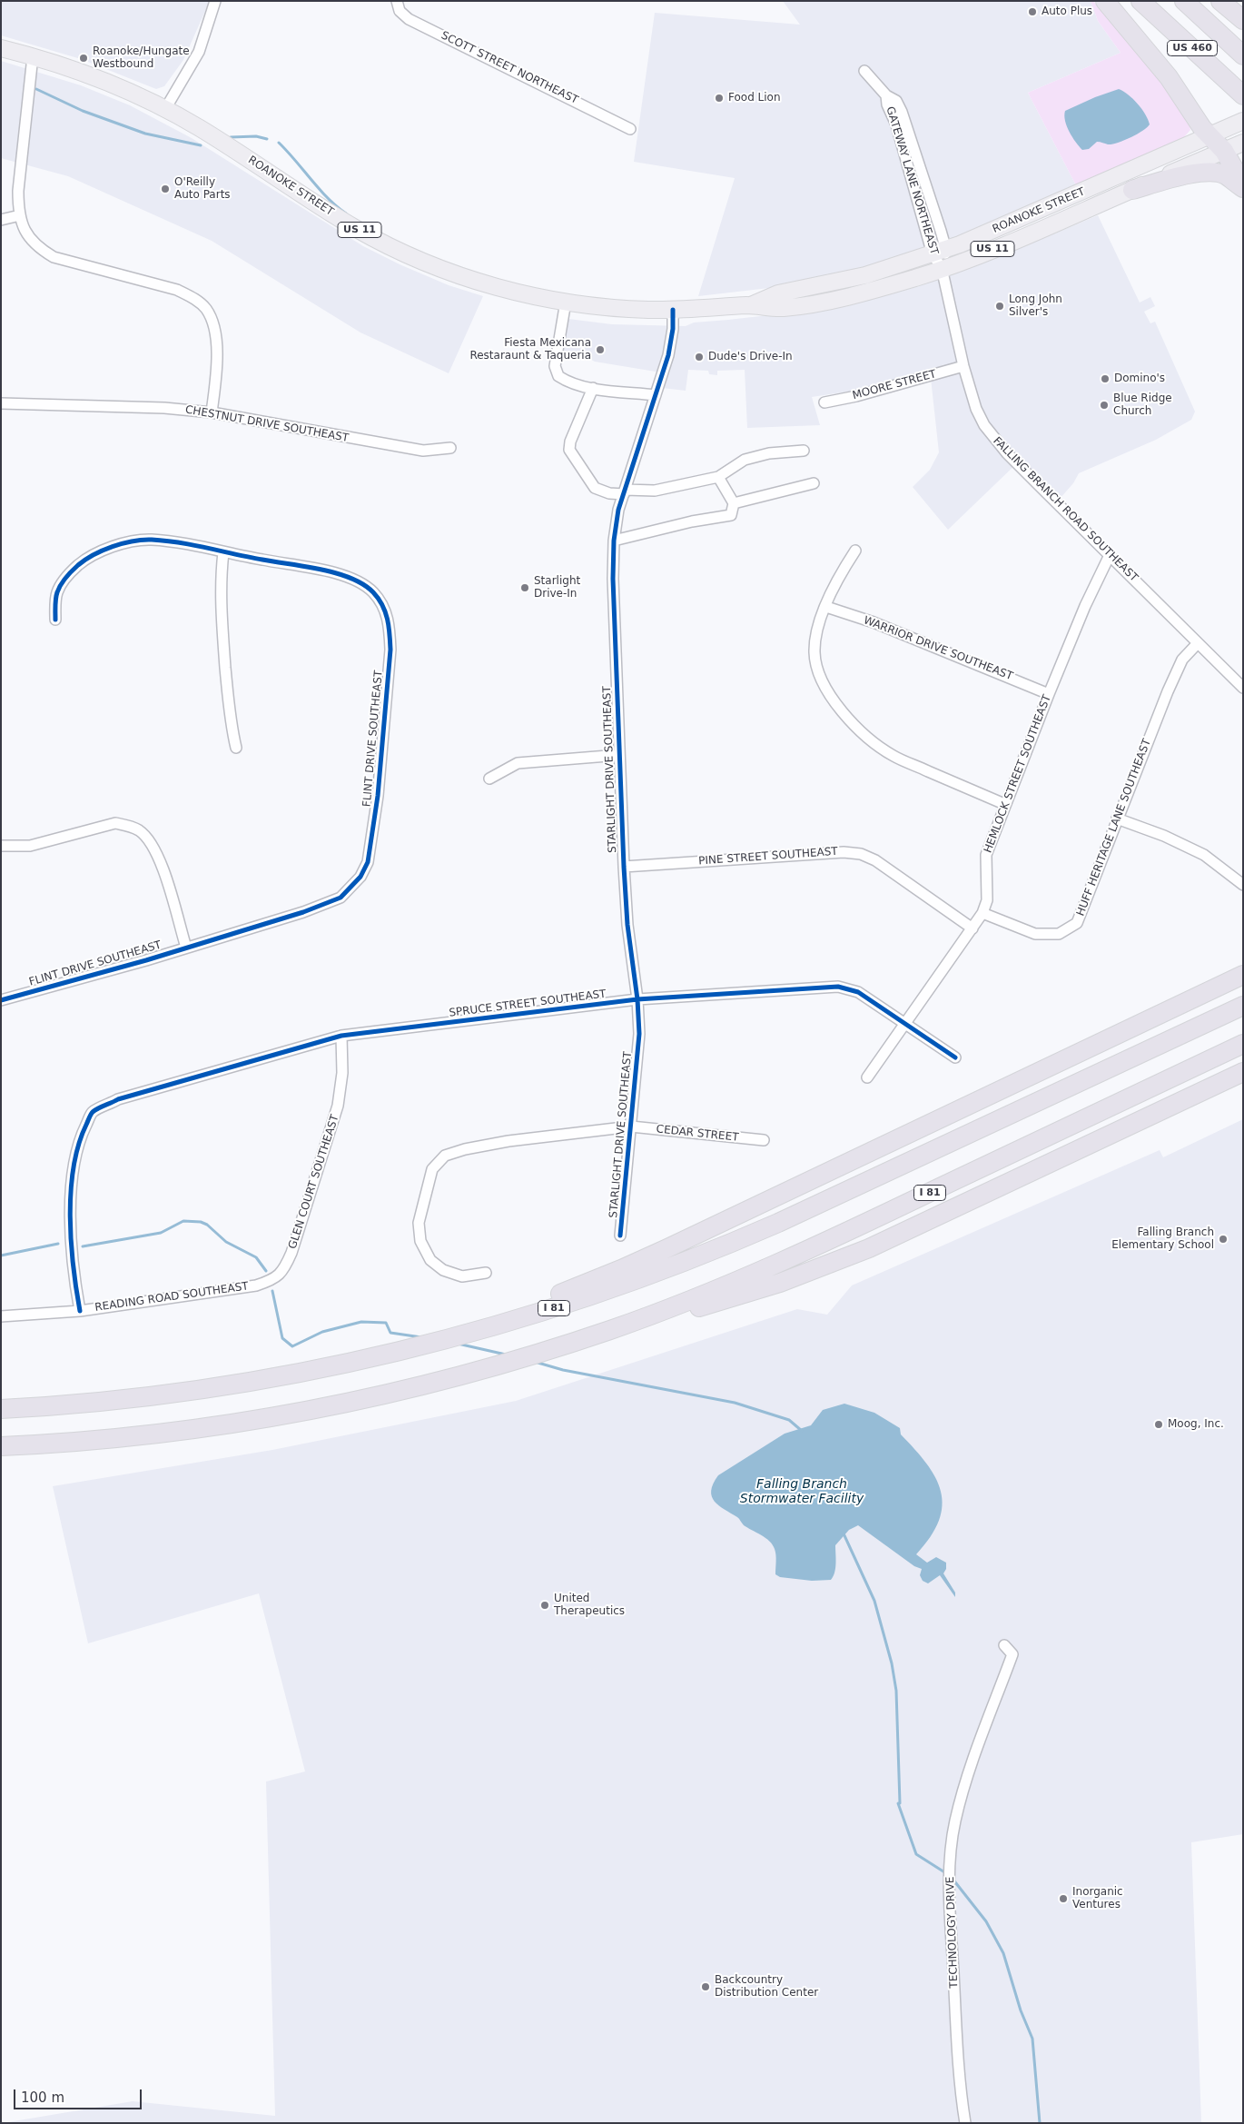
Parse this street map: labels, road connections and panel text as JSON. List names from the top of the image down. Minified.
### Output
{"streets":{"highway":["US 460","I 81"],"main road":["ROANOKE STREET","US 11"],"street":["SCOTT STREET NORTHEAST","GATEWAY LANE NORTHEAST","MOORE STREET","CHESTNUT DRIVE SOUTHEAST","FALLING BRANCH ROAD SOUTHEAST","WARRIOR DRIVE SOUTHEAST","FLINT DRIVE SOUTHEAST","STARLIGHT DRIVE SOUTHEAST","HEMLOCK STREET SOUTHEAST","HUFF HERITAGE LANE SOUTHEAST","PINE STREET SOUTHEAST","SPRUCE STREET SOUTHEAST","CEDAR STREET","GLEN COURT SOUTHEAST","READING ROAD SOUTHEAST","TECHNOLOGY DRIVE"]},"crossings":[["GATEWAY LANE NORTHEAST","ROANOKE STREET"],["GATEWAY LANE NORTHEAST","FALLING BRANCH ROAD SOUTHEAST"],["ROANOKE STREET","FALLING BRANCH ROAD SOUTHEAST"],["ROANOKE STREET","STARLIGHT DRIVE SOUTHEAST"],["MOORE STREET","FALLING BRANCH ROAD SOUTHEAST"],["FALLING BRANCH ROAD SOUTHEAST","HEMLOCK STREET SOUTHEAST"],["FALLING BRANCH ROAD SOUTHEAST","HUFF HERITAGE LANE SOUTHEAST"],["WARRIOR DRIVE SOUTHEAST","HEMLOCK STREET SOUTHEAST"],["STARLIGHT DRIVE SOUTHEAST","PINE STREET SOUTHEAST"],["STARLIGHT DRIVE SOUTHEAST","SPRUCE STREET SOUTHEAST"],["STARLIGHT DRIVE SOUTHEAST","CEDAR STREET"],["HEMLOCK STREET SOUTHEAST","HUFF HERITAGE LANE SOUTHEAST"],["HEMLOCK STREET SOUTHEAST","PINE STREET SOUTHEAST"],["HEMLOCK STREET SOUTHEAST","SPRUCE STREET SOUTHEAST"],["SPRUCE STREET SOUTHEAST","GLEN COURT SOUTHEAST"],["SPRUCE STREET SOUTHEAST","READING ROAD SOUTHEAST"],["GLEN COURT SOUTHEAST","READING ROAD SOUTHEAST"]],"water":["Falling Branch Stormwater Facility"],"places":["Auto Plus","Roanoke/Hungate Westbound","Food Lion","O'Reilly Auto Parts","Long John Silver's","Fiesta Mexicana Restaraunt & Taqueria","Dude's Drive-In","Domino's","Blue Ridge Church","Starlight Drive-In","Falling Branch Elementary School","Moog, Inc.","United Therapeutics","Inorganic Ventures","Backcountry Distribution Center"],"scale_bar":"100 m"}
